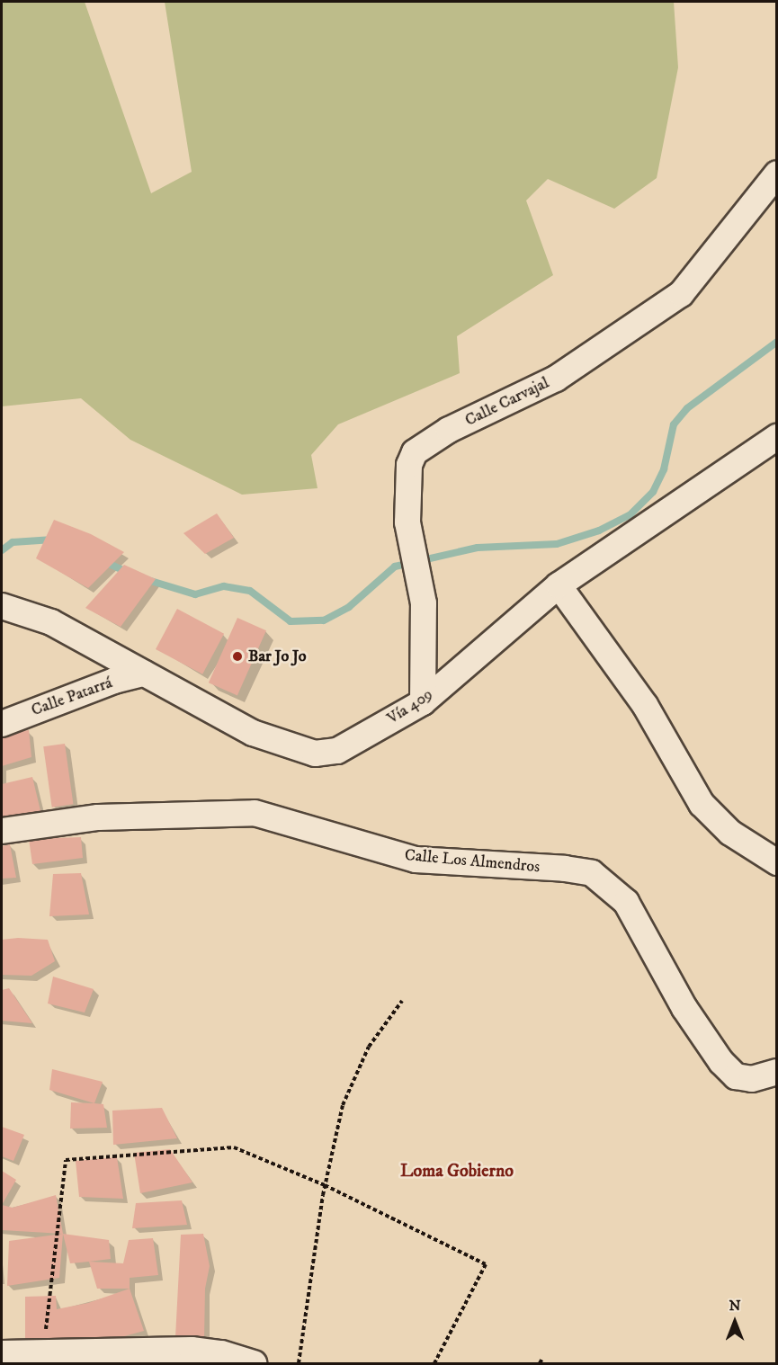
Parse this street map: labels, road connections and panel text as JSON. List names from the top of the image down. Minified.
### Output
{"streets":{"street":["Calle Carvajal","Calle Patarrá","Vía 409","Calle Los Almendros"]},"crossings":[["Calle Carvajal","Vía 409"],["Calle Patarrá","Vía 409"]],"districts":["Loma Gobierno"],"places":["Bar Jo Jo"],"north":"top"}
